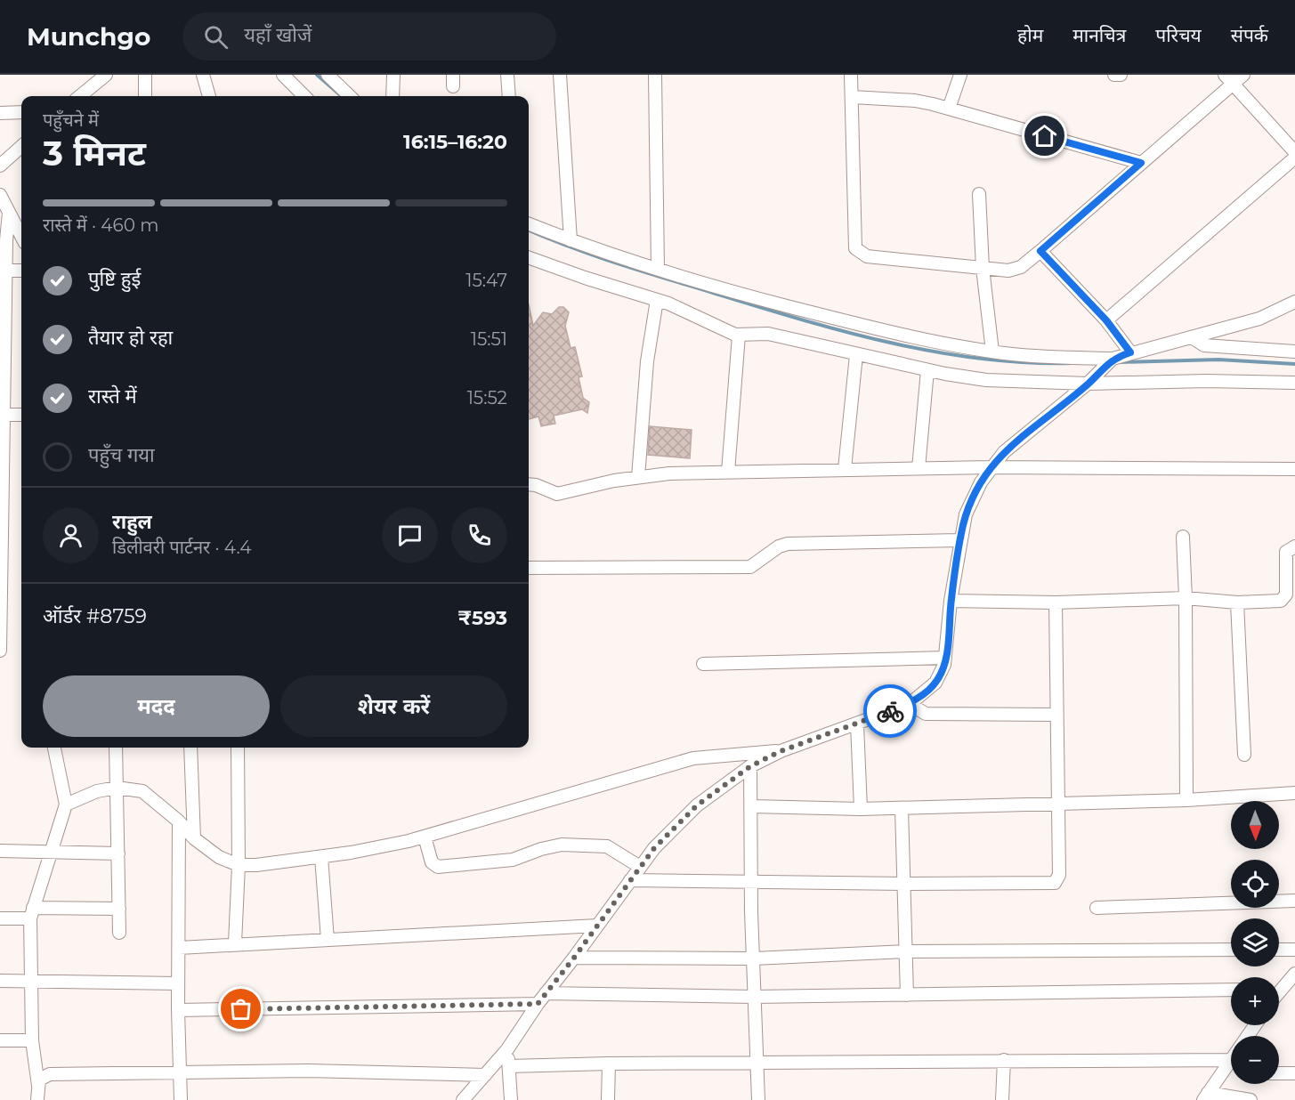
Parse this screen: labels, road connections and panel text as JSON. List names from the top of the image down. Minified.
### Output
{"north":"bottom","page":{"header":"Munchgo","search":"यहाँ खोजें","nav":["होम","मानचित्र","परिचय","संपर्क"],"heading":["3 मिनट","पहुँचने में","16:15–16:20"],"panel":["राहुल","डिलीवरी पार्टनर · 4.4","ऑर्डर #8759","₹593"],"bar":"रास्ते में · 460 m","list":[["पुष्टि हुई","15:47"],["तैयार हो रहा","15:51"],["रास्ते में","15:52"],"पहुँच गया"],"buttons":["मदद","शेयर करें"],"map_buttons":["+","−"]}}
